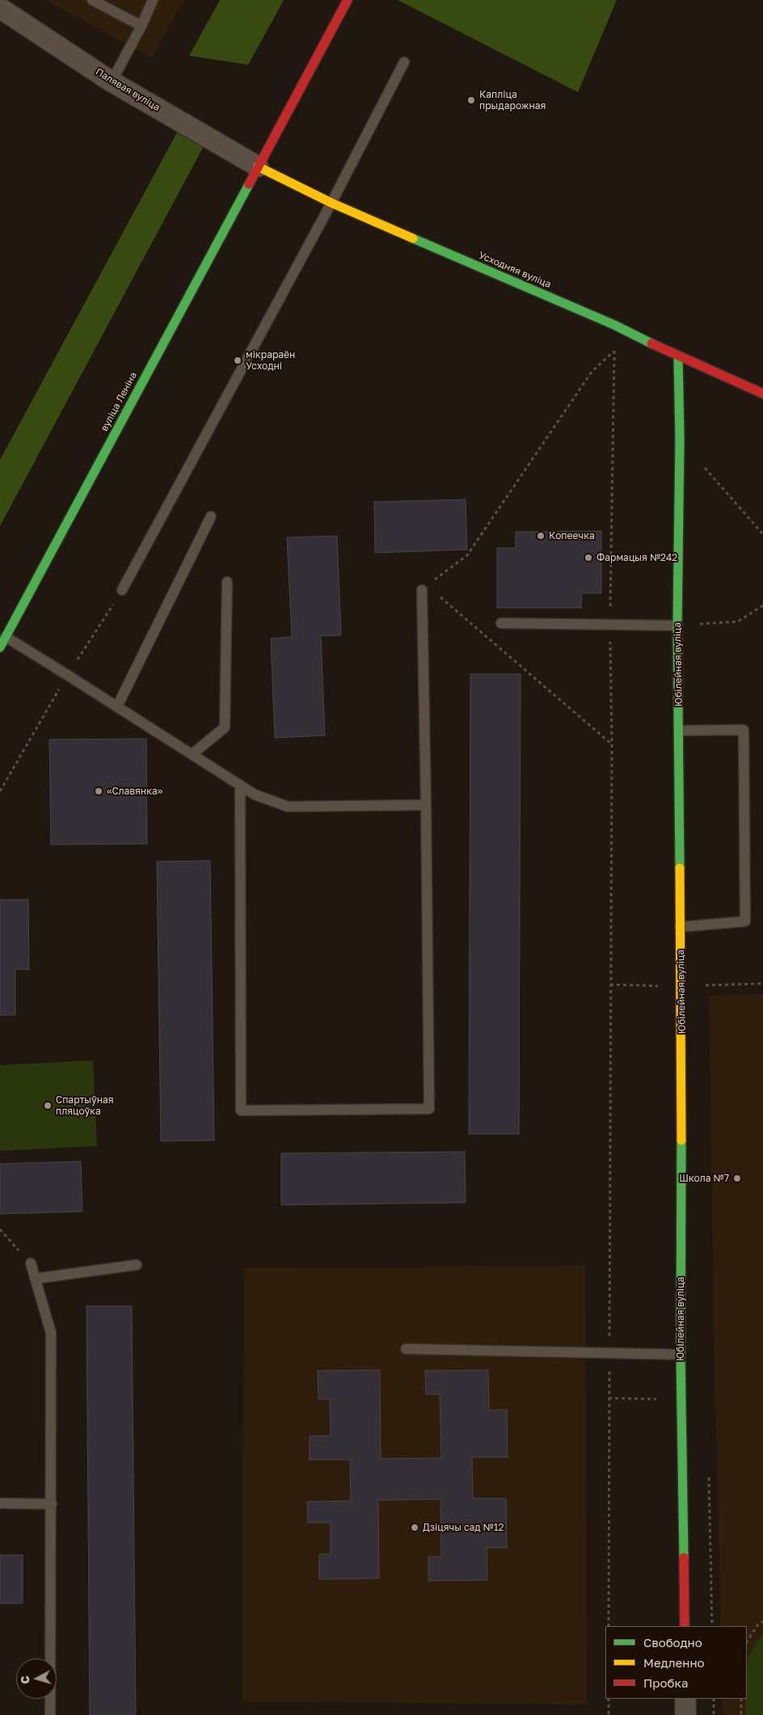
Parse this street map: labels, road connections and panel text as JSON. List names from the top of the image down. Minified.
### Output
{"streets":{"main road":["Усходняя вуліца","вуліца Леніна","Юбілейная вуліца"],"street":["Палявая вуліца"]},"crossings":[["Палявая вуліца","Усходняя вуліца"],["Палявая вуліца","вуліца Леніна"],["Усходняя вуліца","вуліца Леніна"],["Усходняя вуліца","Юбілейная вуліца"]],"places":["Капліца прыдарожная","мікрараён Усходні","Копеечка","Фармацыя №242","«Славянка»","Спартыўная пляцоўка","Школа №7","Дзіцячы сад №12"],"legend":["Свободно","Медленно","Пробка"],"north":"left"}
